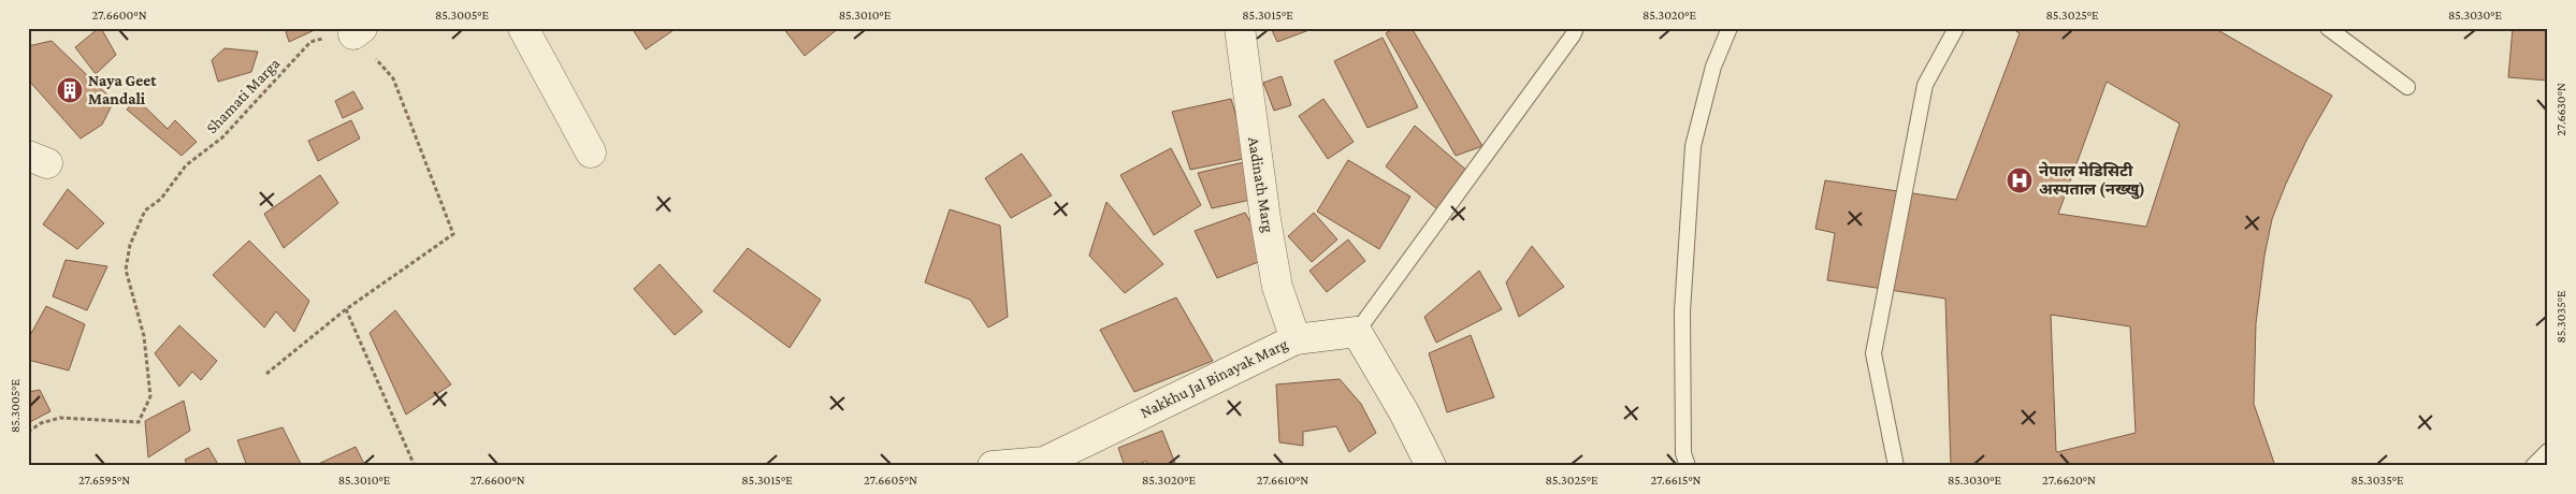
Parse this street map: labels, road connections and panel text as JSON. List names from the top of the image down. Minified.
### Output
{"streets":{"street":["Aadinath Marg","Nakkhu Jal Binayak Marg"],"path":["Shamati Marga"]},"crossings":[["Aadinath Marg","Nakkhu Jal Binayak Marg"]],"places":{"building":["Naya Geet Mandali"],"hospital":["नेपाल मेडिसिटी अस्पताल (नख्खु)"]},"coordinates":["27.6600°N","85.3005°E","85.3010°E","85.3015°E","85.3020°E","85.3025°E","85.3030°E","27.6630°N","85.3035°E","27.6595°N","27.6605°N","27.6610°N","27.6615°N","27.6620°N"]}
